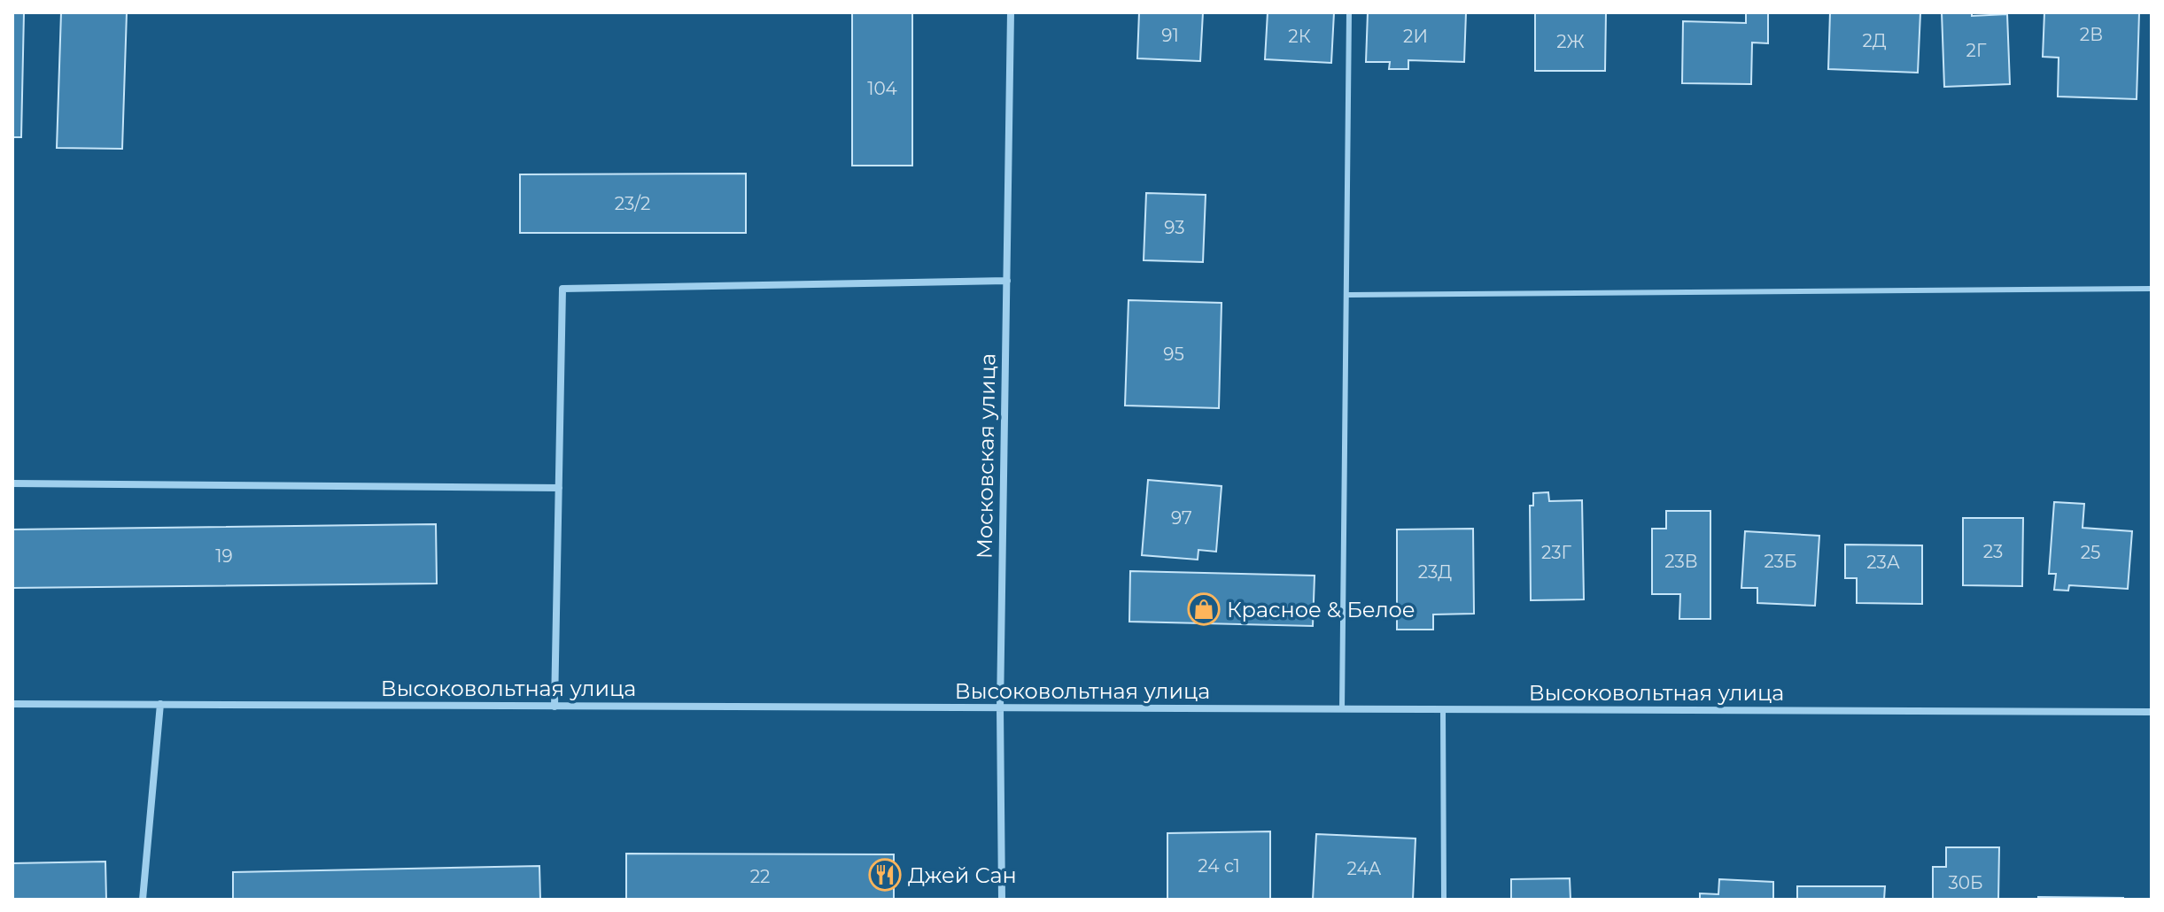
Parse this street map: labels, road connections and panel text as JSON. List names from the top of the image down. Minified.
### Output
{"streets":{"street":["Московская улица","Высоковольтная улица"]},"crossings":[["Московская улица","Высоковольтная улица"]],"places":{"shop":["Красное & Белое"],"restaurant":["Джей Сан"]},"house_numbers":["2В","91","2К","2И","2Д","2Ж","2Г","104","23/2","93","95","97","23","23Г","25","19","23В","23Б","23А","23Д","24 с1","24А","22","30Б"]}
